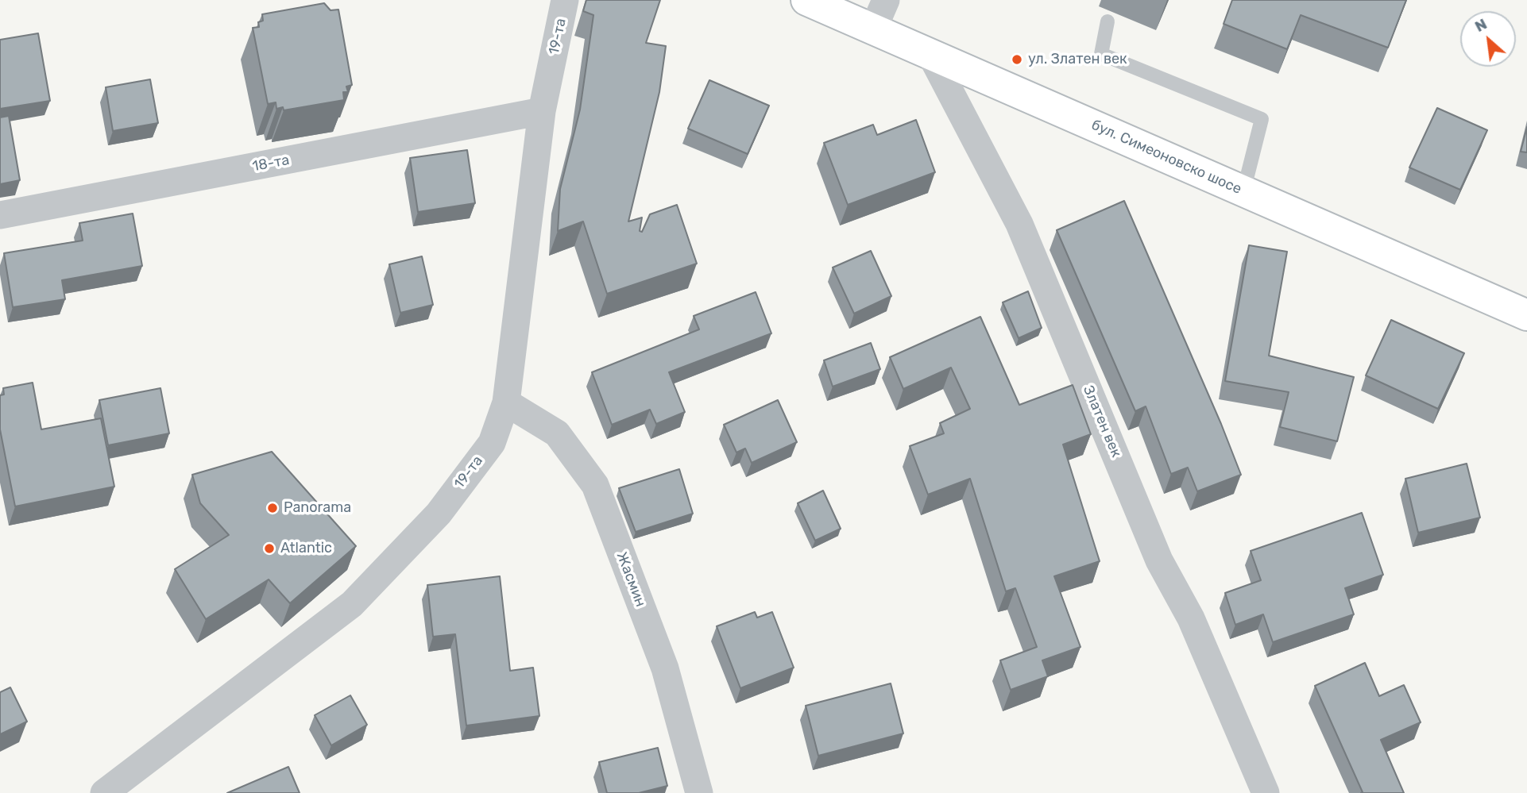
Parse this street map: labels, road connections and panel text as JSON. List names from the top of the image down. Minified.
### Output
{"streets":{"street":["19-та","бул. Симеоновско шосе","18-та","Златен век","Жасмин"]},"crossings":[["19-та","18-та"],["19-та","Жасмин"],["бул. Симеоновско шосе","Златен век"]],"places":["ул. Златен век","Panorama","Atlantic"],"north":"top left"}
